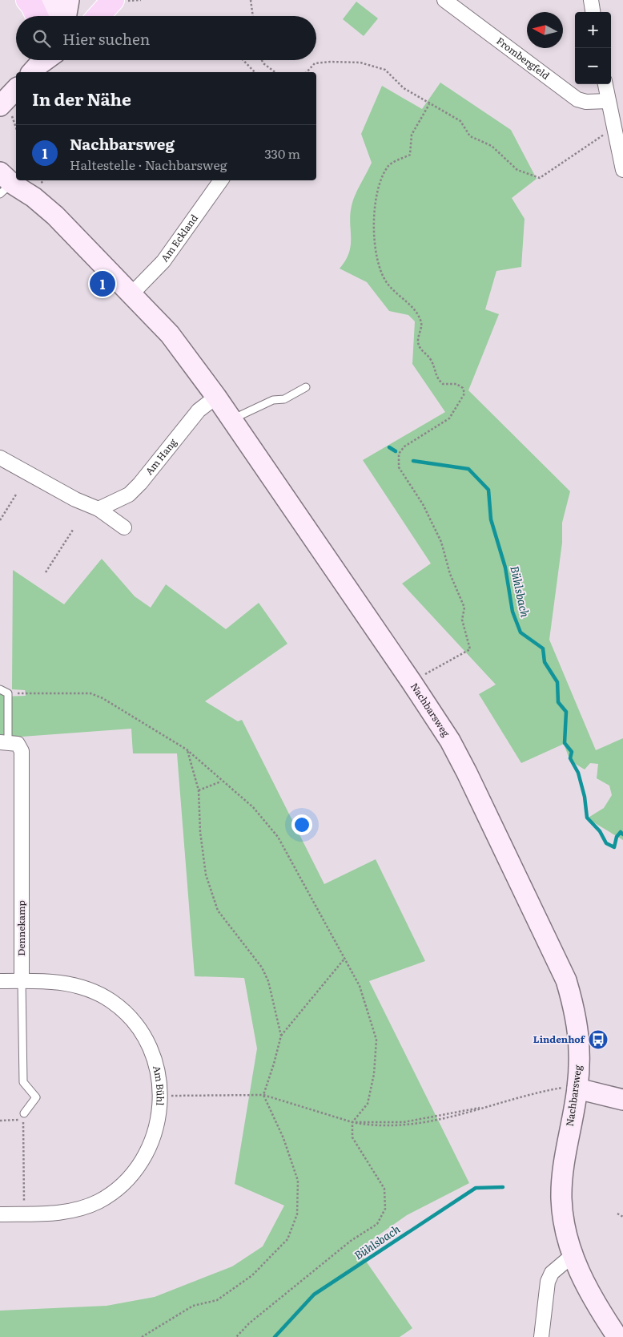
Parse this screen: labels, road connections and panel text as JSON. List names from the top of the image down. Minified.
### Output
{"streets":{"street":["Frombergfeld","Am Eckland","Am Hang","Nachbarsweg","Dennekamp","Am Bühl"]},"crossings":[["Am Eckland","Nachbarsweg"],["Am Hang","Nachbarsweg"],["Dennekamp","Am Bühl"]],"water":["Bühlsbach"],"places":{"bus stop":["Lindenhof"]},"north":"left","page":{"map_buttons":["+","−"],"search":"Hier suchen","heading":"In der Nähe","list":[{"mark":"1","name":"Nachbarsweg","note":"Haltestelle · Nachbarsweg","value":"330 m"}],"pins":"1"}}
